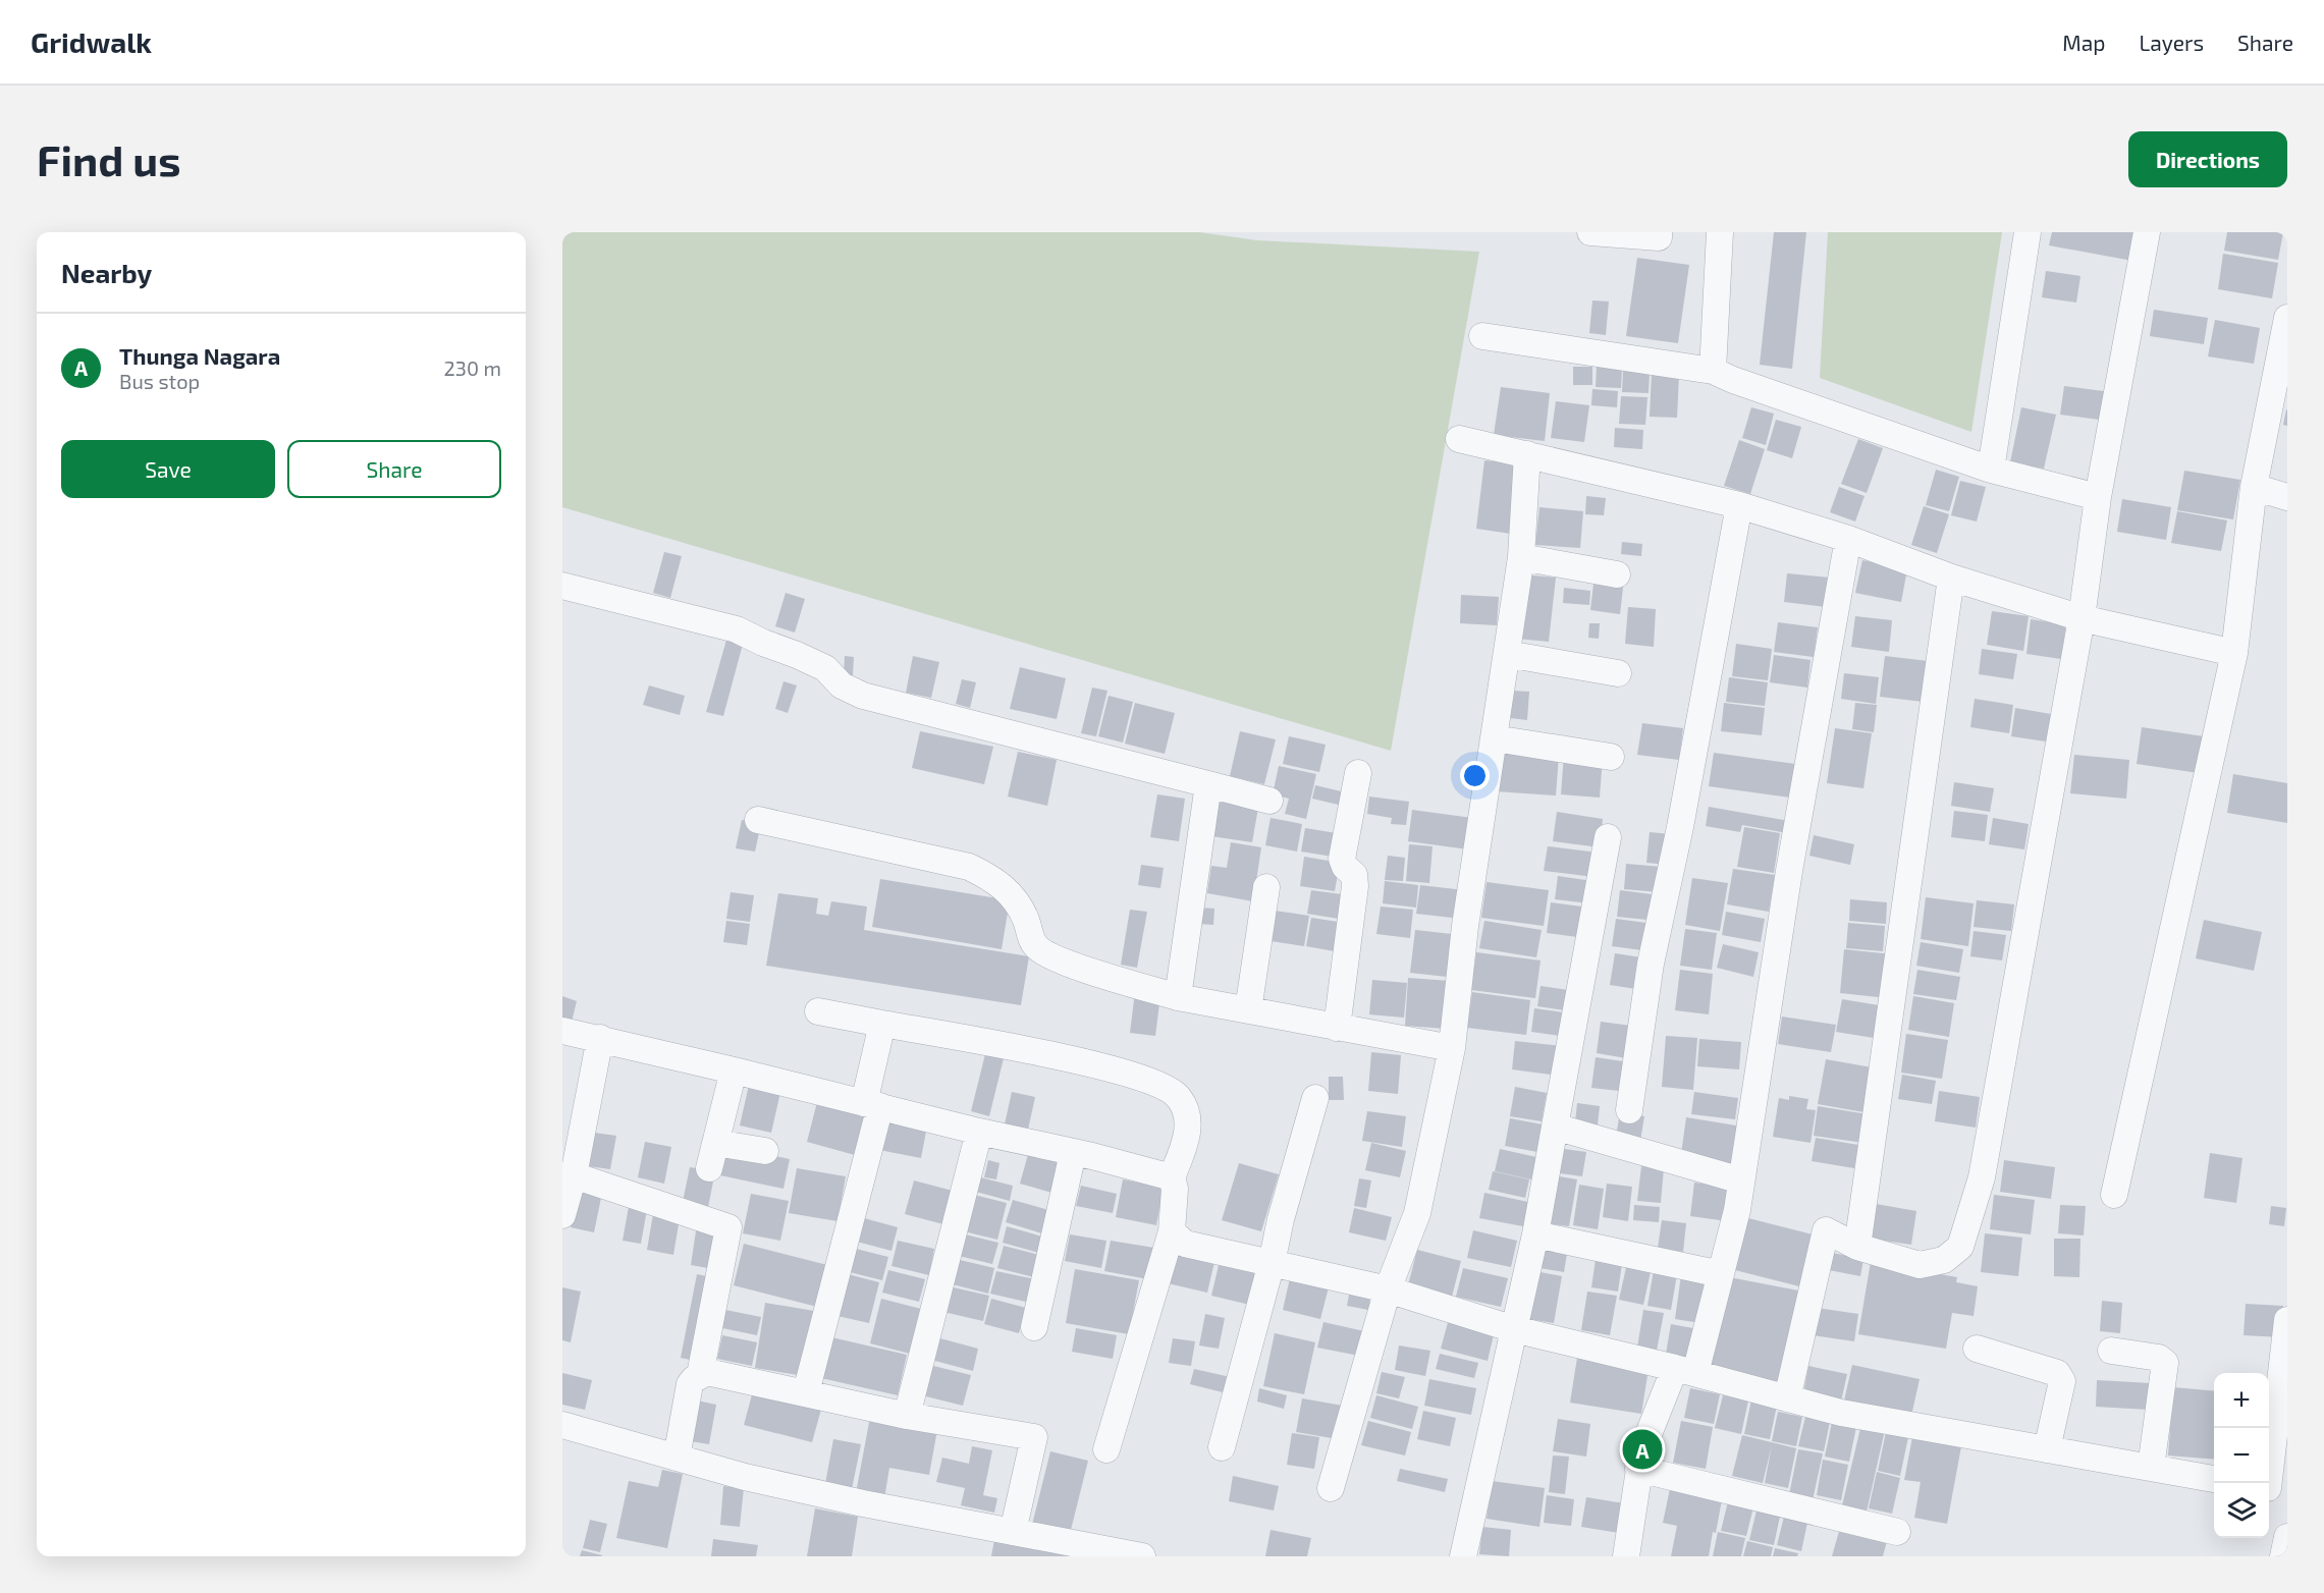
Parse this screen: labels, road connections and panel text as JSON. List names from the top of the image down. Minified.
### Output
{"page":{"header":"Gridwalk","nav":["Map","Layers","Share"],"buttons":["Directions",["Save","Share"]],"title":"Find us","heading":"Nearby","list":[{"mark":"A","name":"Thunga Nagara","note":"Bus stop","value":"230 m"}],"map_buttons":["+","−"],"pins":"A"}}
